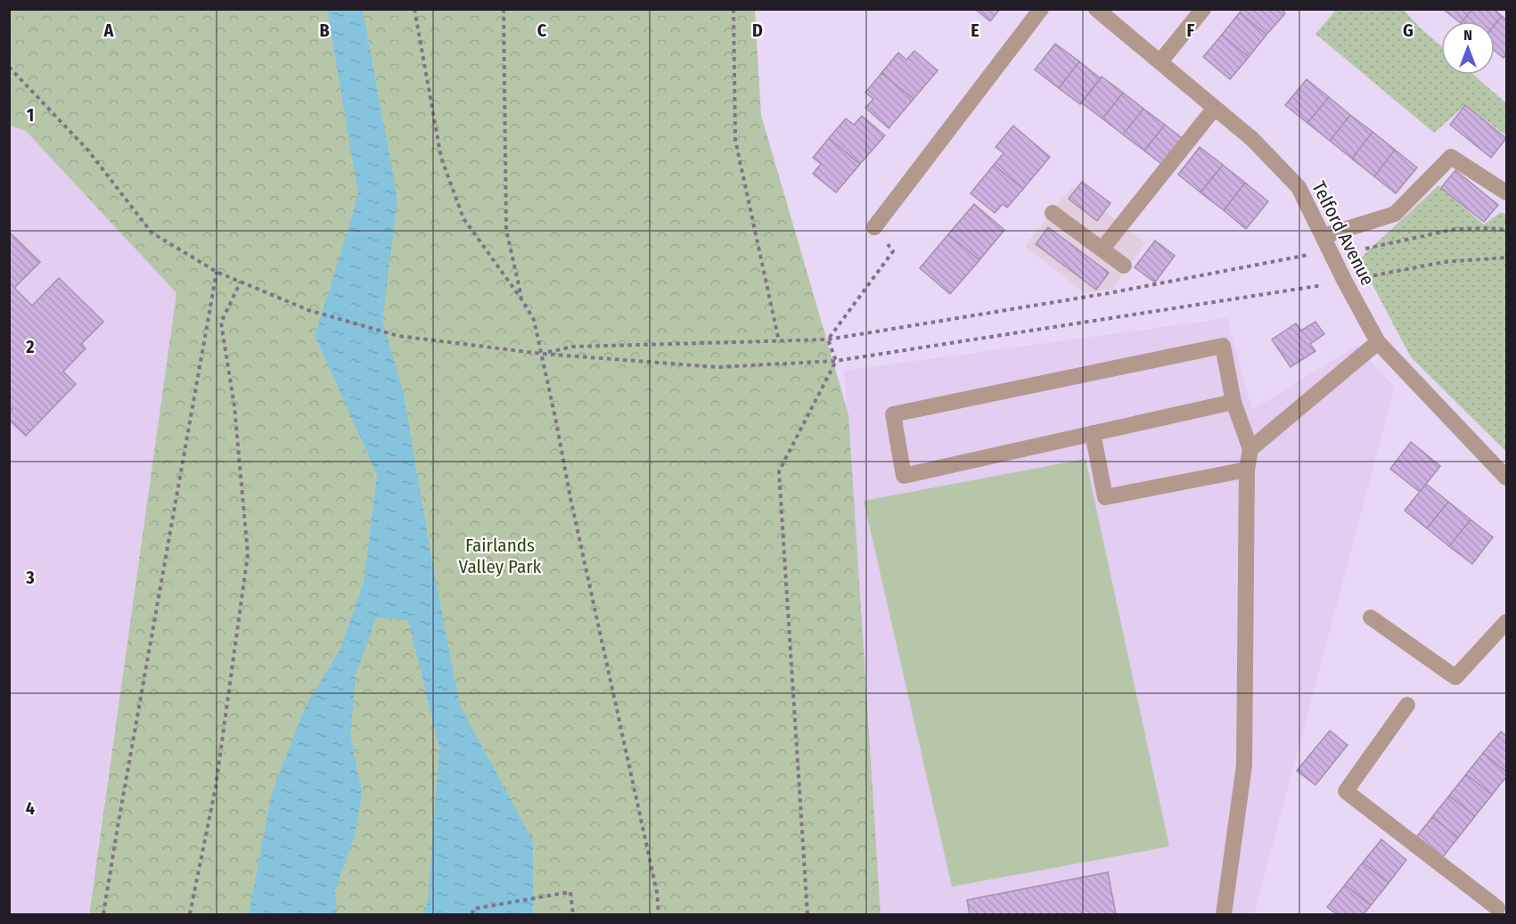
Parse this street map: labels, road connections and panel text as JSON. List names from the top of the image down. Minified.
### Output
{"streets":{"street":["Telford Avenue"]},"parks":["Fairlands Valley Park"],"north":"top","grid":{"columns":["A","B","C","D","E","F","G"],"rows":["1","2","3","4"]}}
